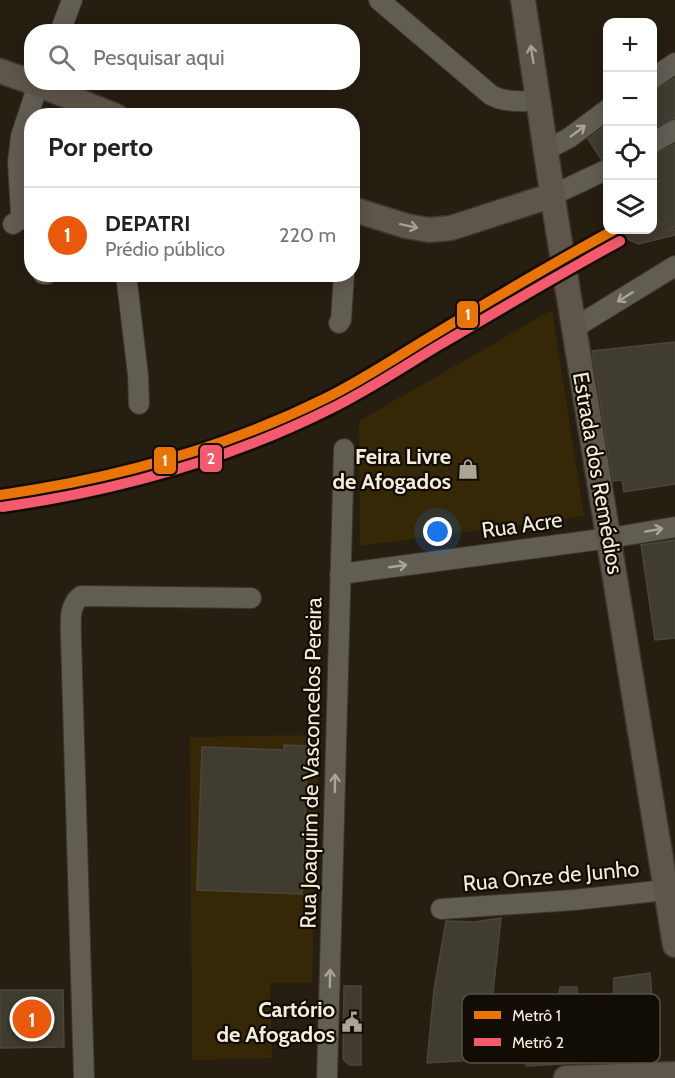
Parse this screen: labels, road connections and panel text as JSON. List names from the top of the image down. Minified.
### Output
{"streets":{"main road":["Estrada dos Remédios"],"street":["Rua Acre","Rua Joaquim de Vasconcelos Pereira","Rua Onze de Junho"]},"crossings":[["Estrada dos Remédios","Rua Acre"],["Estrada dos Remédios","Rua Onze de Junho"],["Rua Acre","Rua Joaquim de Vasconcelos Pereira"]],"one_way":["Rua Acre","Rua Joaquim de Vasconcelos Pereira"],"places":{"shop":["Feira Livre de Afogados"],"public building":["Cartório de Afogados"]},"lines":["metro line 1","metro line 2"],"legend":["Metrô 1","Metrô 2"],"page":{"map_buttons":["+","−"],"search":"Pesquisar aqui","heading":"Por perto","list":[{"mark":"1","name":"DEPATRI","note":"Prédio público","value":"220 m"}],"pins":"1"}}
